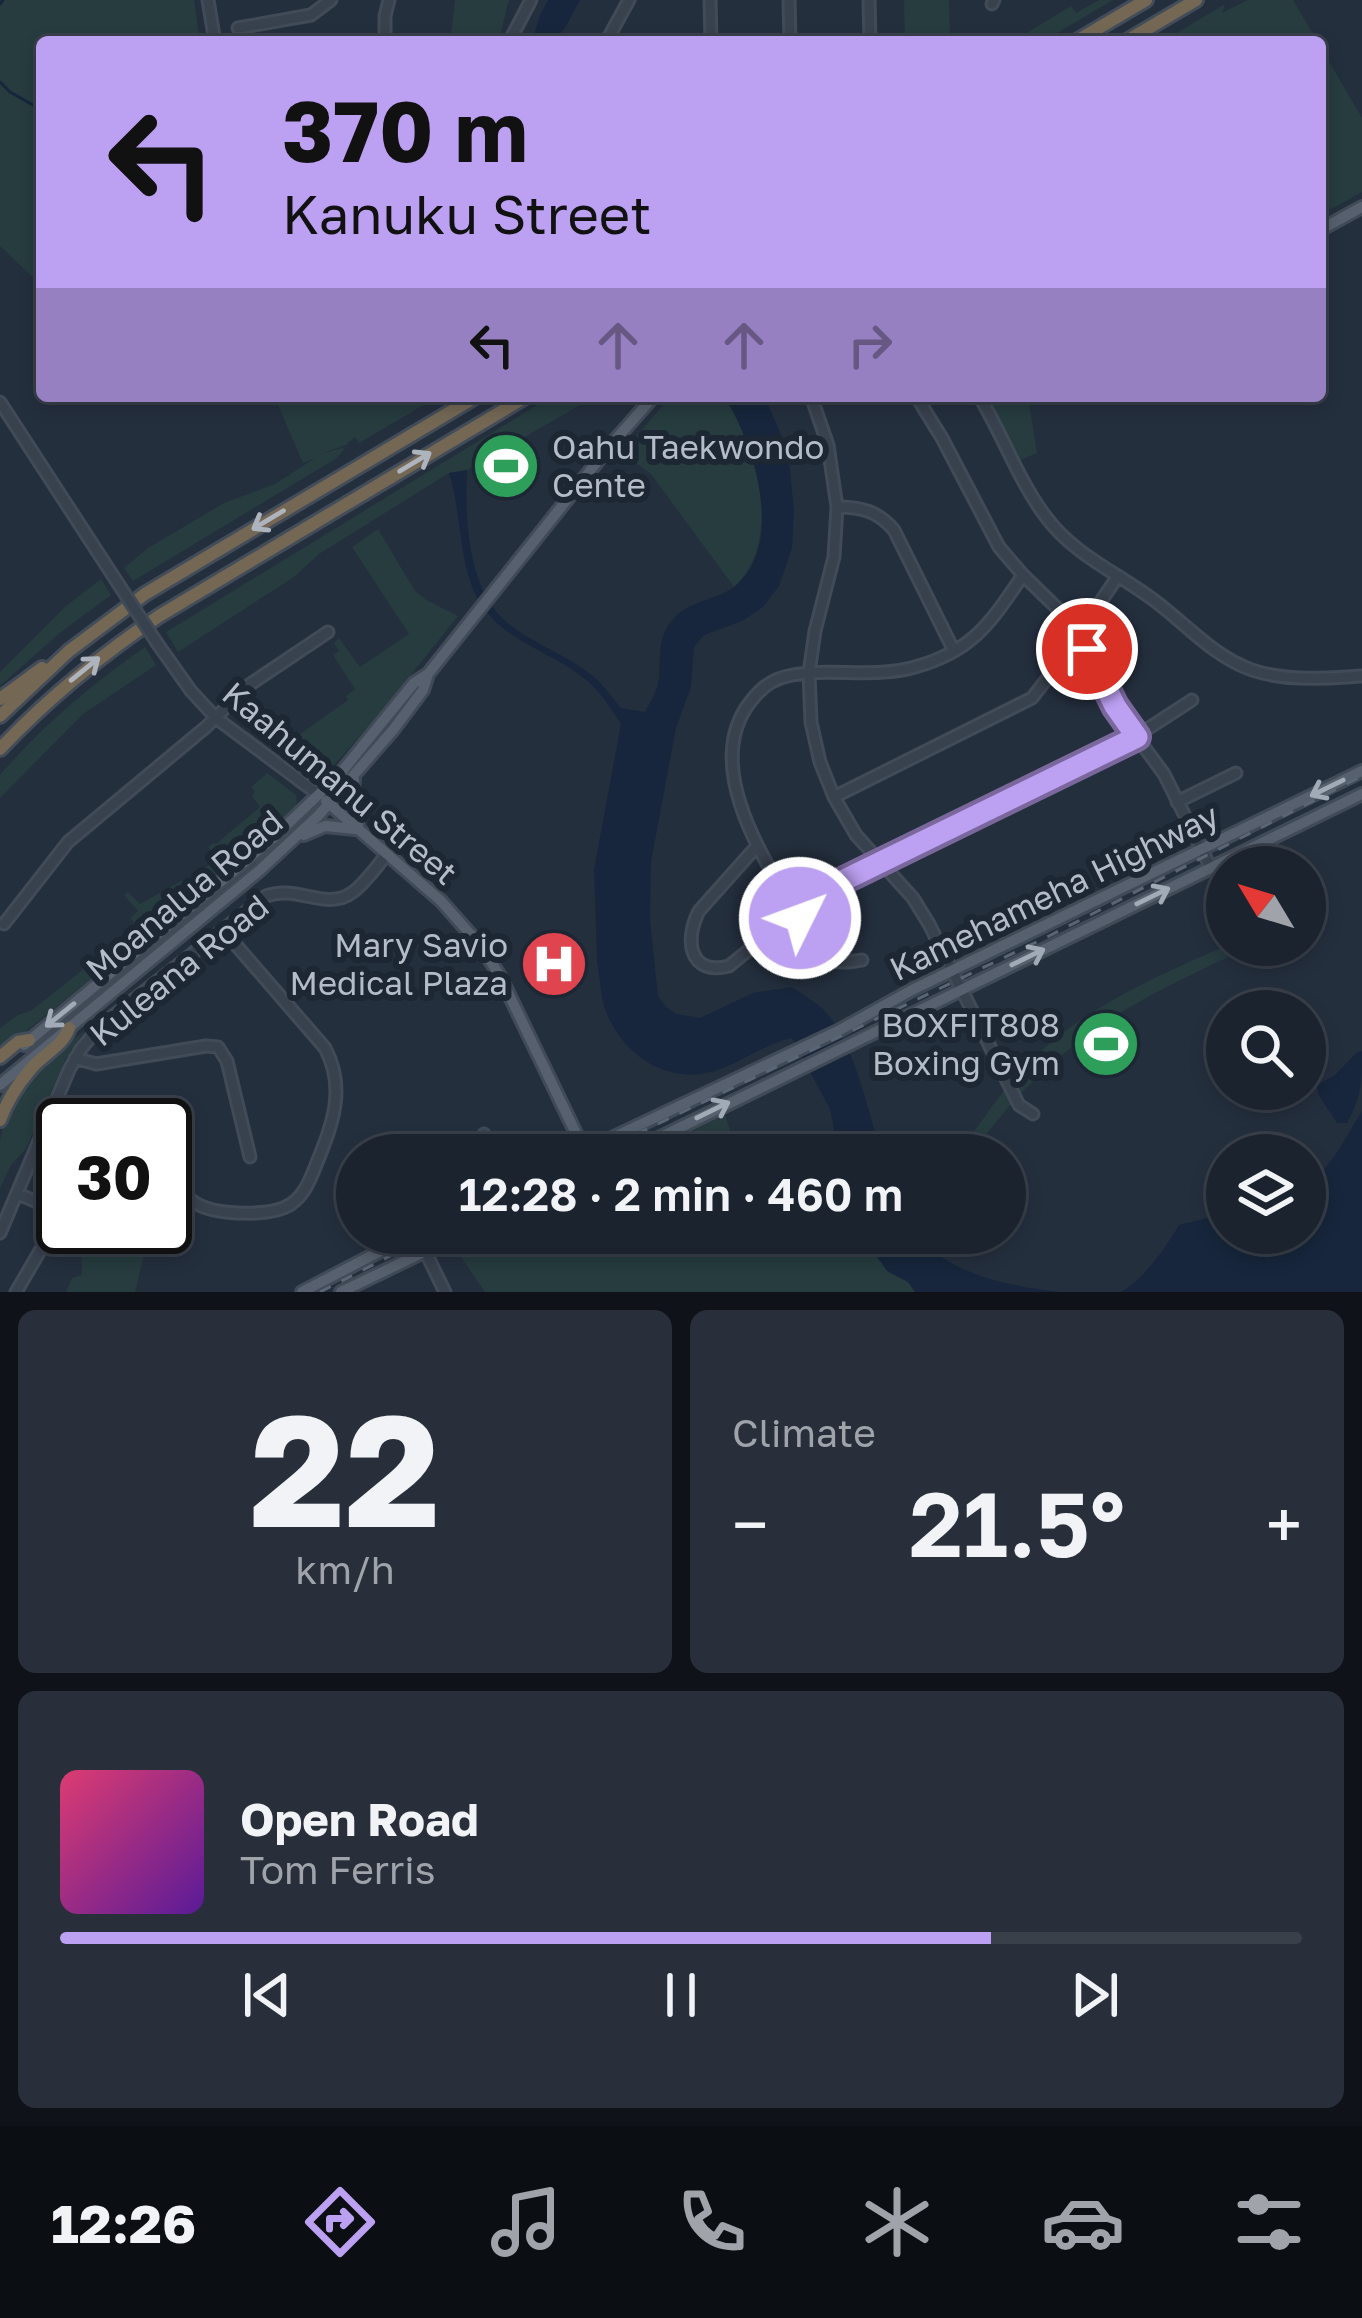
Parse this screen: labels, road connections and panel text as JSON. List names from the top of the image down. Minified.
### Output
{"streets":{"main road":["Kaahumanu Street","Kamehameha Highway","Moanalua Road"],"street":["Kuleana Road"]},"crossings":[["Kaahumanu Street","Moanalua Road"],["Kaahumanu Street","Kuleana Road"]],"places":{"sports":["Oahu Taekwondo Cente","BOXFIT808 Boxing Gym"],"hospital":["Mary Savio Medical Plaza"]},"north":"top left","page":{"turn":["370 m","Kanuku Street"],"limit":"30","trip":"12:28 · 2 min · 460 m","tile":[["22","km/h"],"Climate"],"heat":["−","21.5°","+"],"song":["Open Road","Tom Ferris"],"tabs":"12:26"}}
